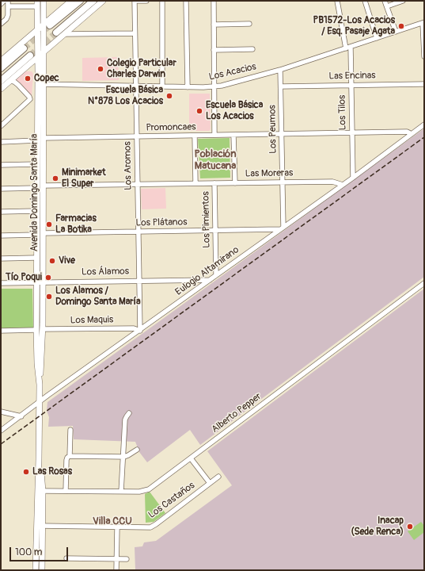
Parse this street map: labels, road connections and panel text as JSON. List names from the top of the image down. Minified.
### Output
{"streets":{"main road":["Avenida Domingo Santa María"],"street":["Los Acacios","Las Encinas","Los Tilos","Promoncaes","Los Peumos","Los Aromos","Las Moreras","Los Pimientos","Los Plátanos","Eulogio Altamirano","Los Álamos","Los Maquis","Alberto Pepper","Los Castaños"]},"crossings":[["Los Acacios","Los Tilos"],["Los Acacios","Los Peumos"],["Los Acacios","Los Aromos"],["Los Acacios","Avenida Domingo Santa María"],["Las Encinas","Los Tilos"],["Las Encinas","Los Peumos"],["Los Tilos","Promoncaes"],["Los Tilos","Eulogio Altamirano"],["Promoncaes","Los Peumos"],["Promoncaes","Los Aromos"],["Promoncaes","Avenida Domingo Santa María"],["Promoncaes","Los Pimientos"],["Promoncaes","Eulogio Altamirano"],["Los Peumos","Las Moreras"],["Los Peumos","Los Plátanos"],["Los Peumos","Eulogio Altamirano"],["Los Aromos","Las Moreras"],["Los Aromos","Los Plátanos"],["Los Aromos","Eulogio Altamirano"],["Los Aromos","Los Álamos"],["Los Aromos","Los Maquis"],["Las Moreras","Avenida Domingo Santa María"],["Las Moreras","Los Pimientos"],["Las Moreras","Eulogio Altamirano"],["Avenida Domingo Santa María","Los Plátanos"],["Avenida Domingo Santa María","Eulogio Altamirano"],["Avenida Domingo Santa María","Los Álamos"],["Avenida Domingo Santa María","Los Maquis"],["Avenida Domingo Santa María","Alberto Pepper"],["Avenida Domingo Santa María","Los Castaños"],["Los Pimientos","Los Plátanos"],["Los Pimientos","Eulogio Altamirano"],["Los Plátanos","Eulogio Altamirano"],["Eulogio Altamirano","Los Álamos"],["Eulogio Altamirano","Los Maquis"]],"districts":["Población Matucana","Villa CCU"],"places":["PB1572-Los Acacios / Esq. Pasaje Agata","Colegio Particular Charles Darwin","Copec","Escuela Básica N°878 Los Acacios","Escuela Básica Los Acacios","Minimarket El Super","Farmacias La Botika","Vive","Tío Poqui","Los Alamos / Domingo Santa María","Las Rosas","Inacap (Sede Renca)"],"scale_bar":"100 m"}
